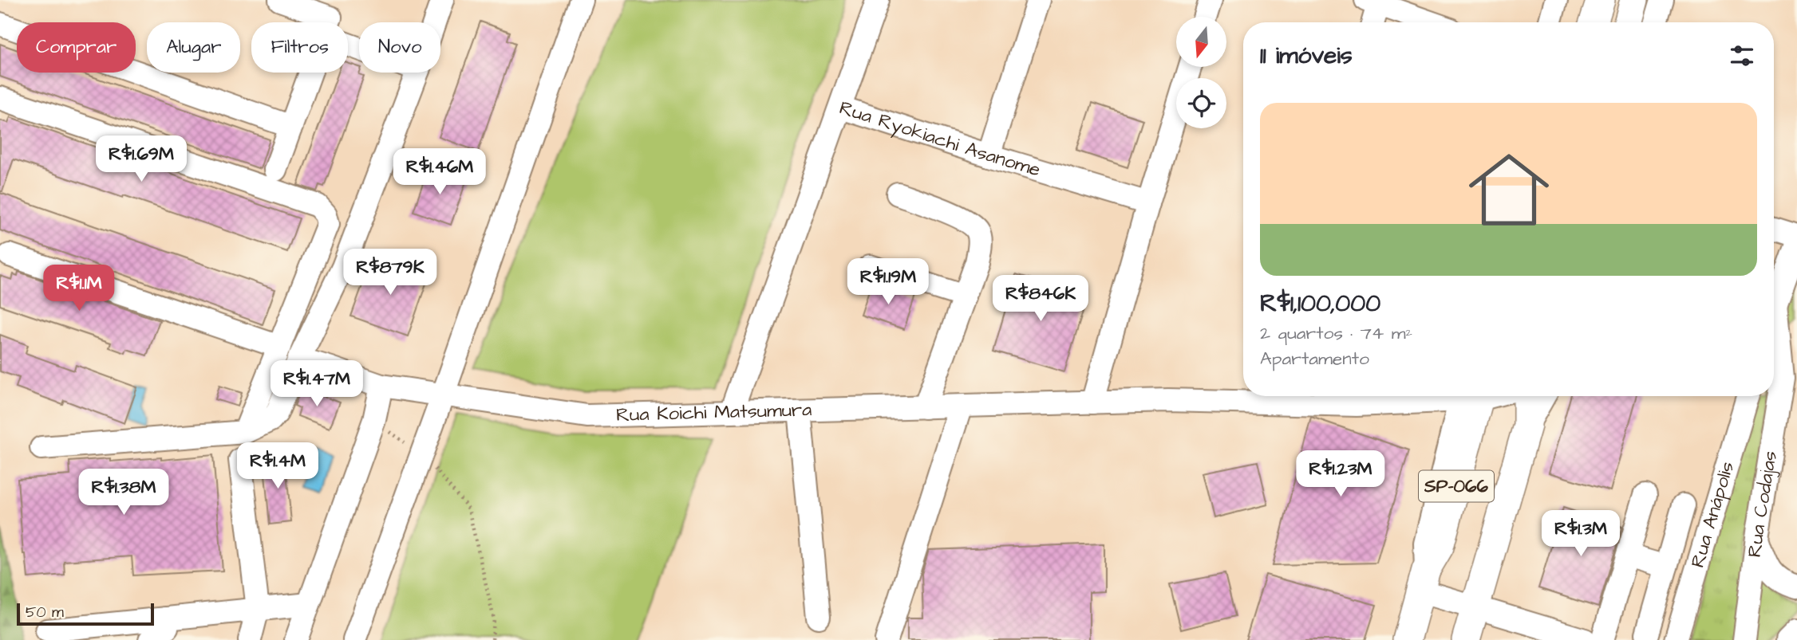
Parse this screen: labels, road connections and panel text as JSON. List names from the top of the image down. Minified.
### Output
{"streets":{"main road":["SP-066"],"street":["Rua Ryokiachi Asanome","Rua Koichi Matsumura","Rua Codajas","Rua Anápolis"]},"crossings":[["Rua Koichi Matsumura","SP-066"]],"scale_bar":"50 m","north":"bottom","page":{"chip":["Comprar","Alugar","Filtros","Novo"],"heading":"11 imóveis","list":[{"name":"R$1,100,000","note":"2 quartos · 74 m² · Apartamento"}],"price":["R$1.69M","R$1.46M","R$879K","R$1.19M","R$1.1M","R$846K","R$1.47M","R$1.4M","R$1.23M","R$1.38M","R$1.3M"],"scale":"50 m"}}
